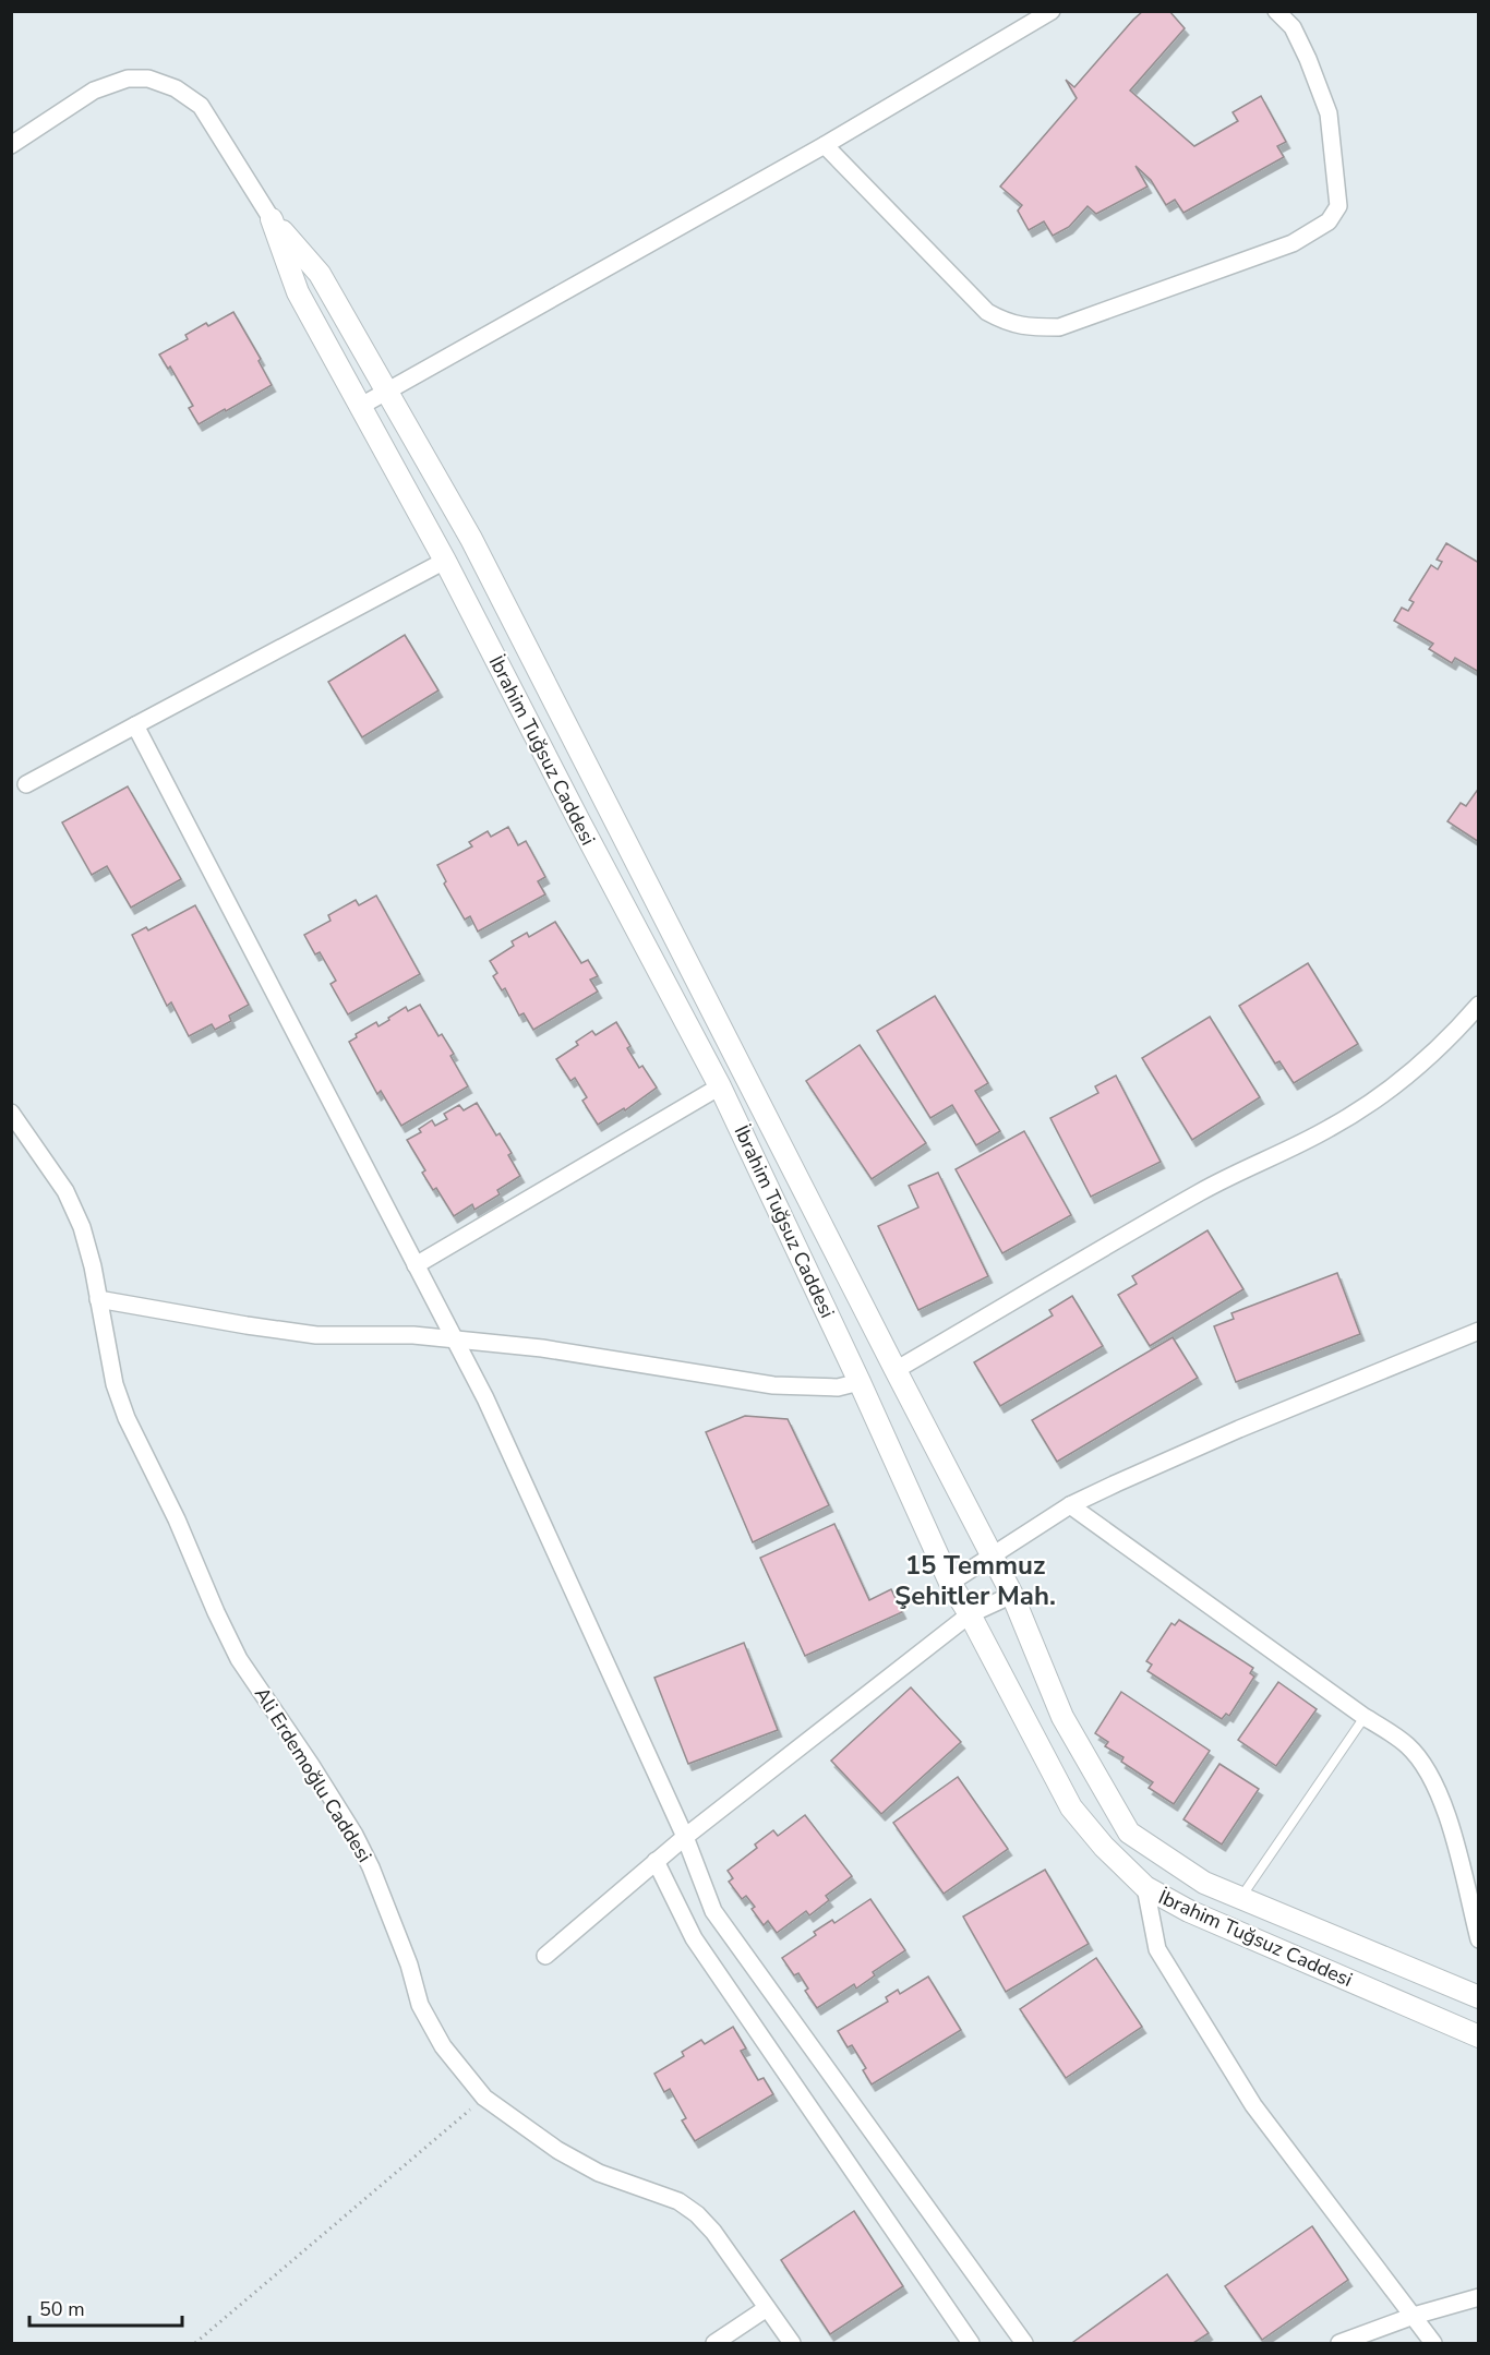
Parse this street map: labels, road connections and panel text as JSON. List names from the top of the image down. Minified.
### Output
{"streets":{"street":["İbrahim Tuğsuz Caddesi","Ali Erdemoğlu Caddesi"]},"districts":["15 Temmuz Şehitler Mah."],"scale_bar":"50 m"}
